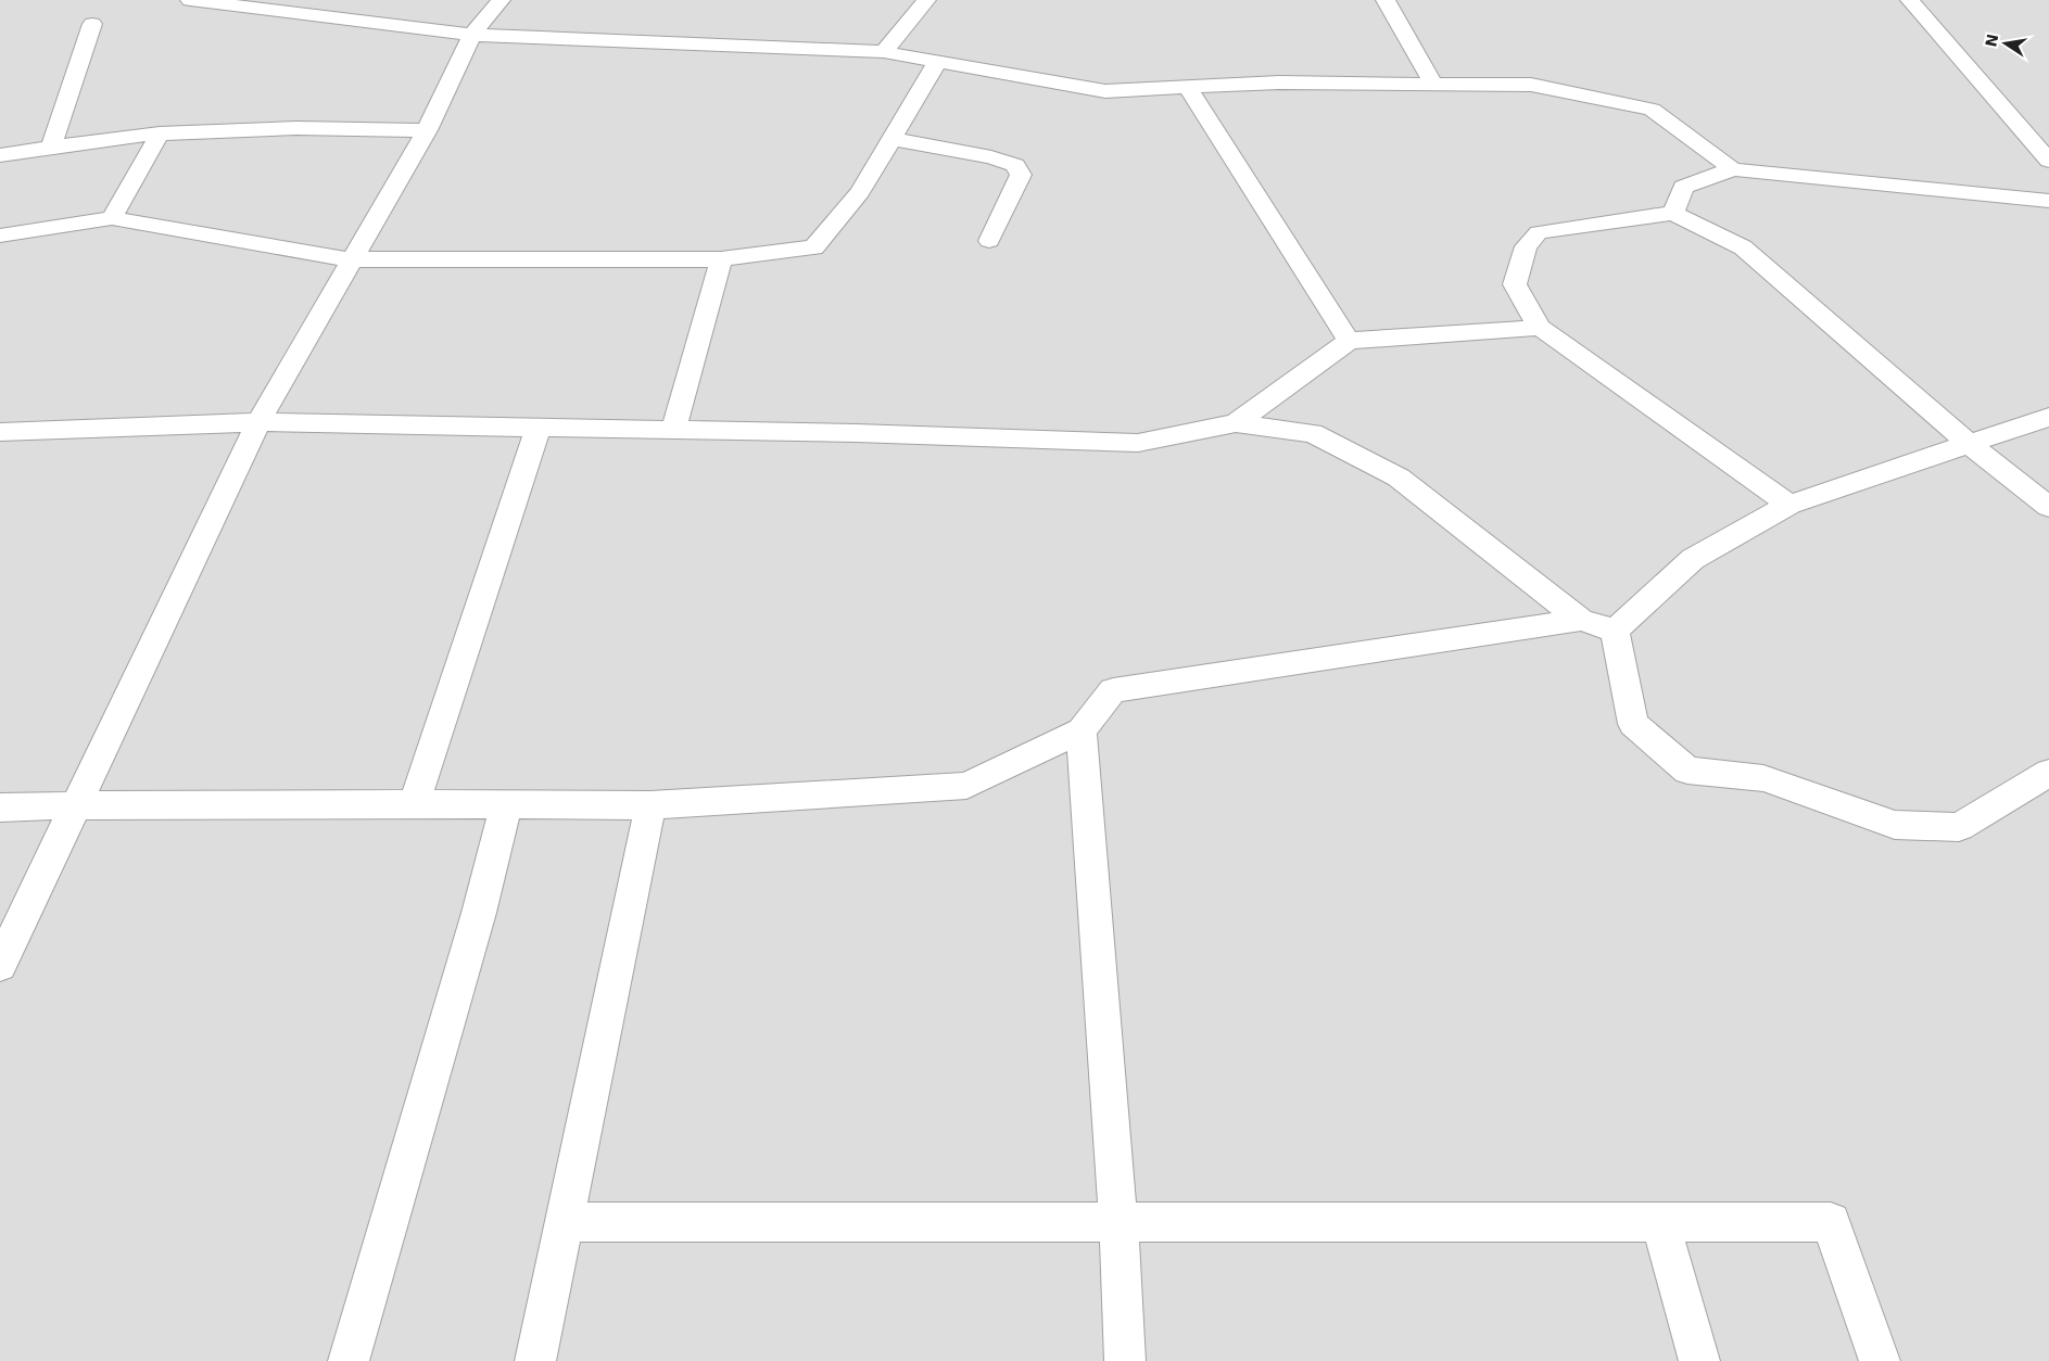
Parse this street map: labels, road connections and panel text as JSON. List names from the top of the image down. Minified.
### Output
{"north":"left"}
